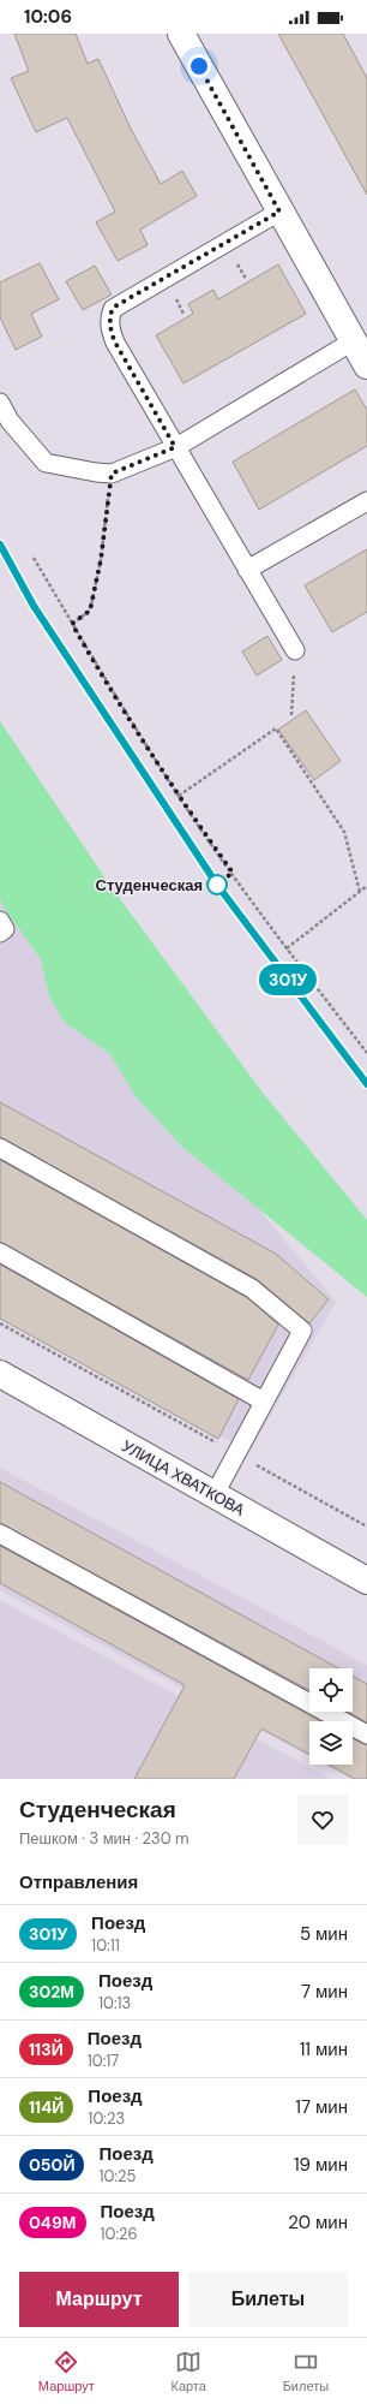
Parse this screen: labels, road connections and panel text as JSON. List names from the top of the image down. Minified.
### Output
{"streets":{"main road":["УЛИЦА ХВАТКОВА"]},"places":["Студенческая"],"page":{"status":"10:06","on_map":"301У","heading":[["Студенческая","Пешком · 3 мин · 230 m"],"Отправления"],"list":[{"mark":"301У","name":"Поезд","note":"10:11","value":"5 мин"},{"mark":"302М","name":"Поезд","note":"10:13","value":"7 мин"},{"mark":"113Й","name":"Поезд","note":"10:17","value":"11 мин"},{"mark":"114Й","name":"Поезд","note":"10:23","value":"17 мин"},{"mark":"050Й","name":"Поезд","note":"10:25","value":"19 мин"},{"mark":"049М","name":"Поезд","note":"10:26","value":"20 мин"}],"buttons":["Маршрут","Билеты"],"tabs":["Маршрут","Карта","Билеты"]}}
